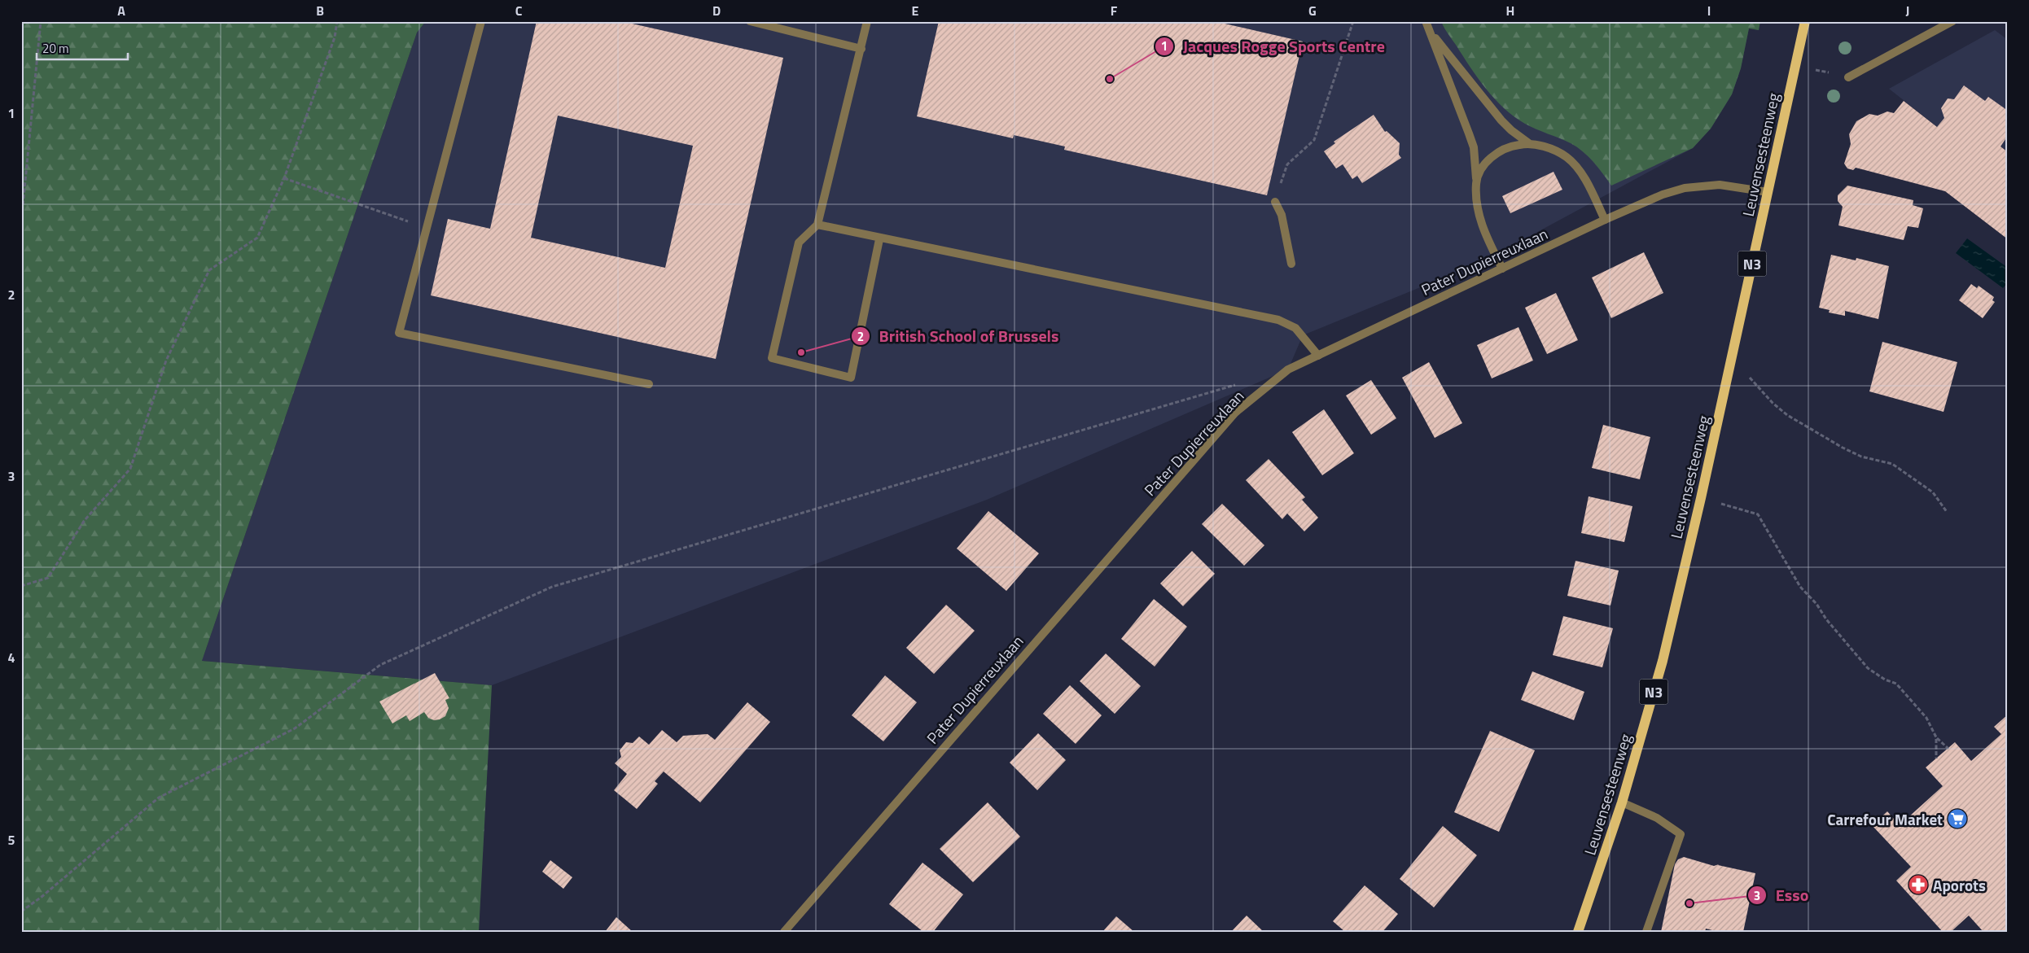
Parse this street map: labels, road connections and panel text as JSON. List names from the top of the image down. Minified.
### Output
{"streets":{"main road":["Leuvensesteenweg","N3"],"street":["Pater Dupierreuxlaan"]},"crossings":[["Leuvensesteenweg","Pater Dupierreuxlaan"]],"places":{"other":["Jacques Rogge Sports Centre","British School of Brussels","Esso"],"supermarket":["Carrefour Market"],"pharmacy":["Aporots"]},"scale_bar":"20 m","grid":{"columns":["A","B","C","D","E","F","G","H","I","J"],"rows":["1","2","3","4","5"]}}
